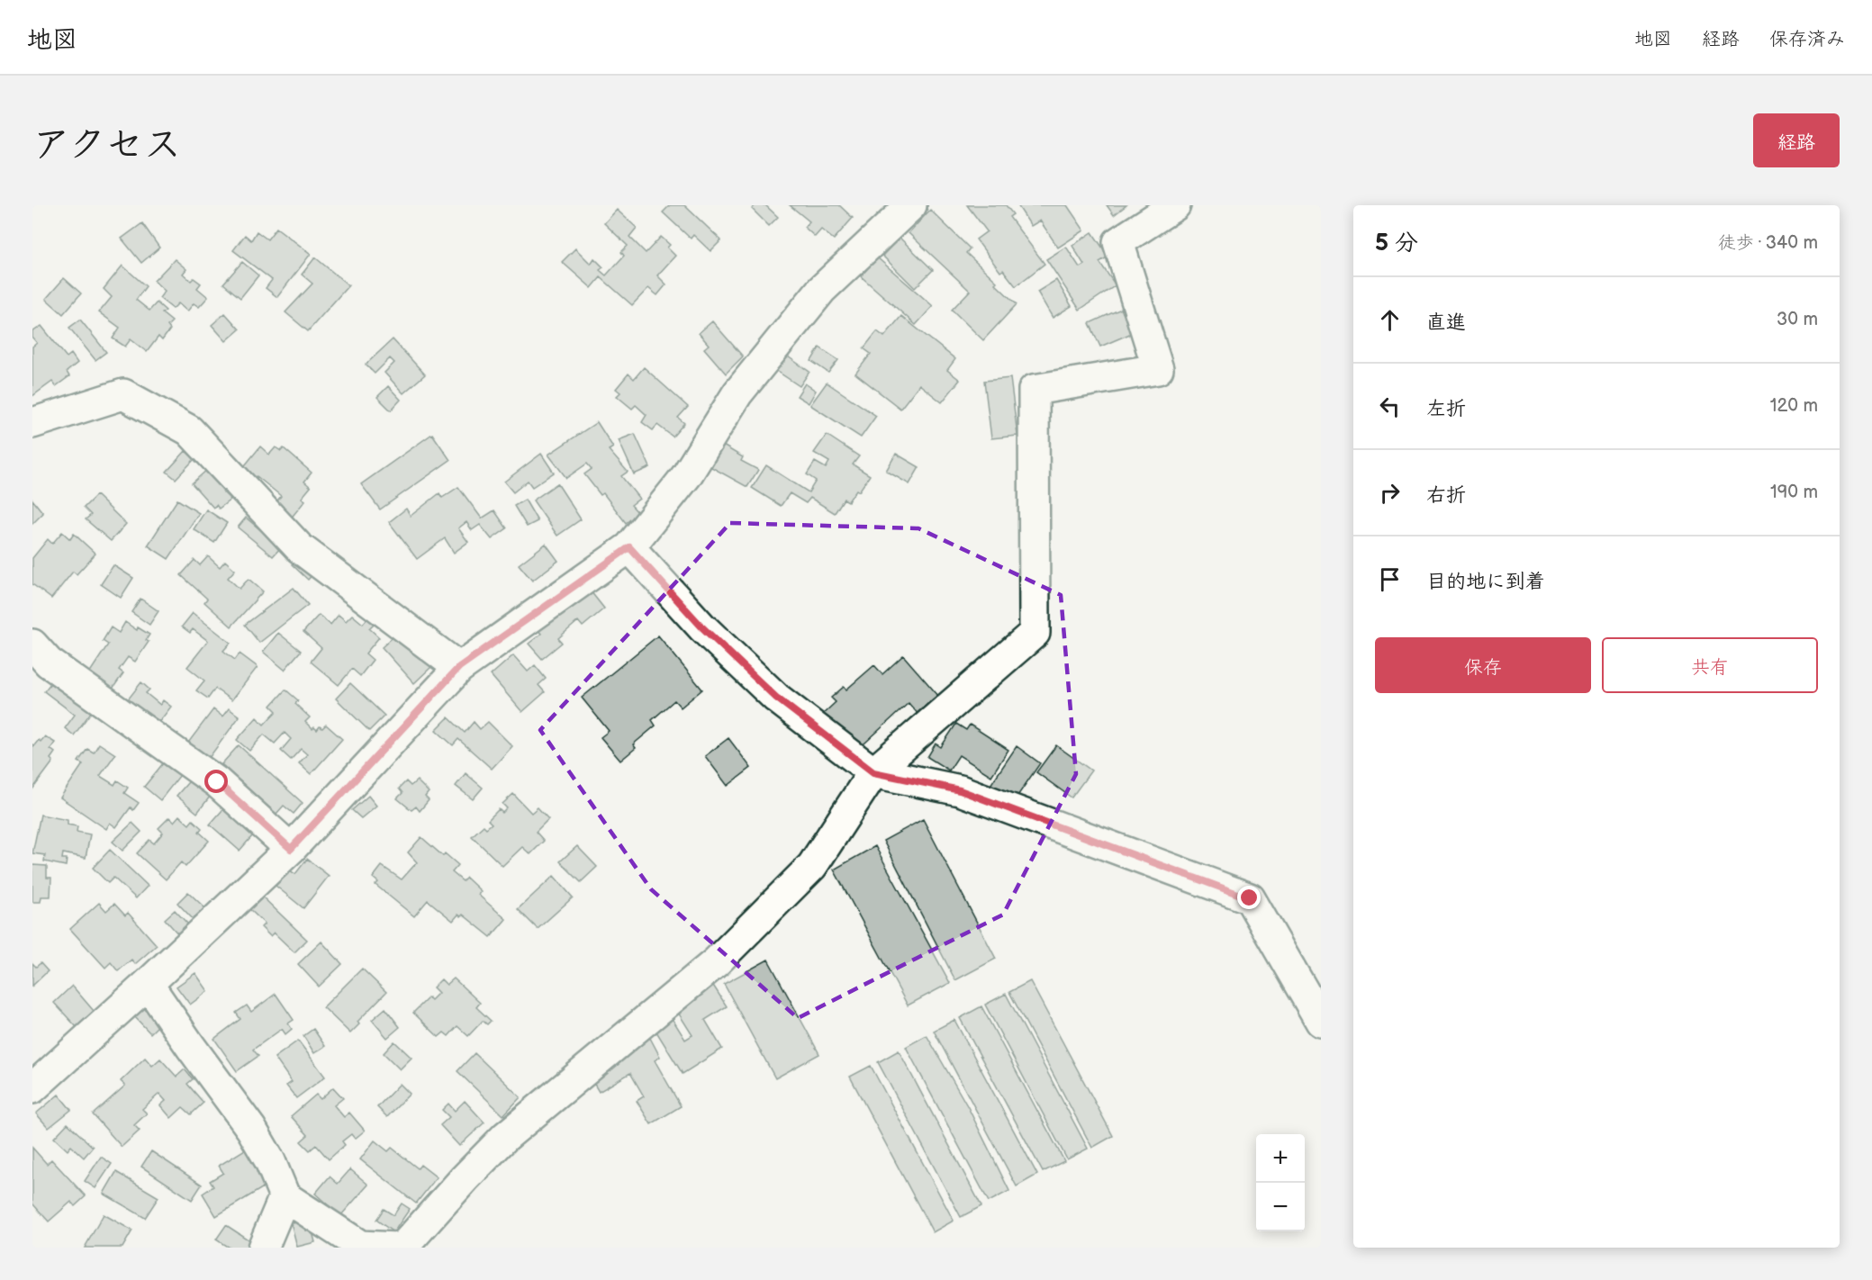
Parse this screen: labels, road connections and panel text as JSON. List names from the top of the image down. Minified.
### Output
{"page":{"header":"地図","nav":["地図","経路","保存済み"],"title":"アクセス","buttons":["経路",["保存","共有"]],"heading":["5 分","徒歩 · 340 m"],"list":[["直進","30 m"],["左折","120 m"],["右折","190 m"],"目的地に到着"],"map_buttons":["+","−"]}}
